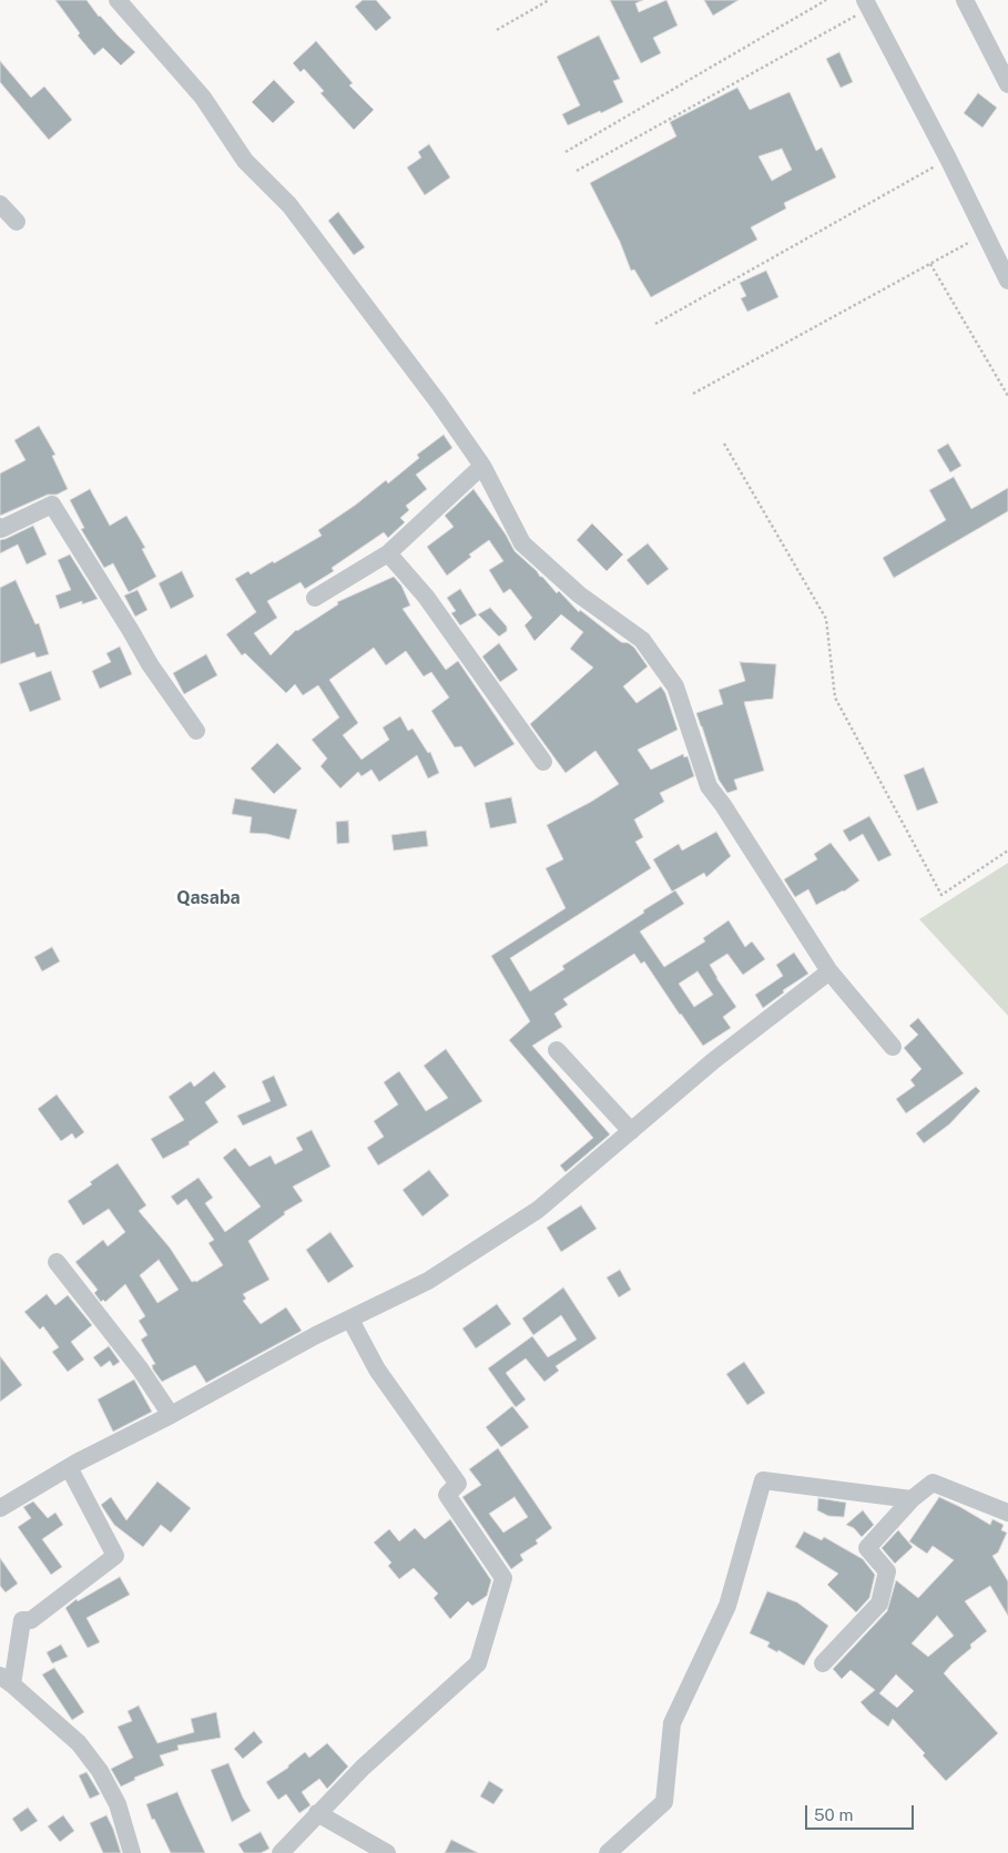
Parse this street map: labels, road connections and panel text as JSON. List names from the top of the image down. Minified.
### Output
{"districts":["Qasaba"],"scale_bar":"50 m"}
